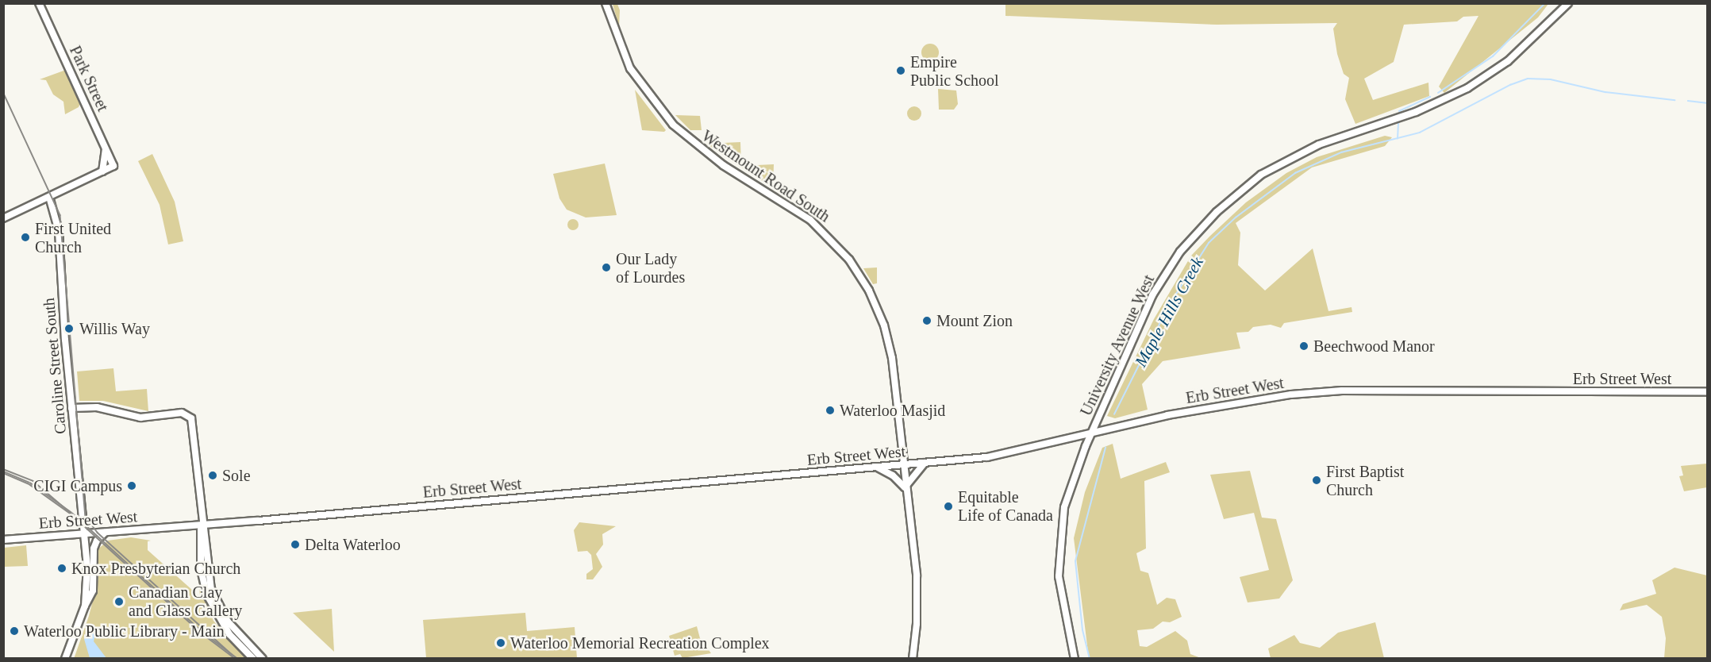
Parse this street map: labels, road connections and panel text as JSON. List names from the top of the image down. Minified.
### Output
{"streets":{"main road":["Park Street","Westmount Road South","University Avenue West","Caroline Street South","Erb Street West"]},"crossings":[["Westmount Road South","Erb Street West"],["University Avenue West","Erb Street West"],["Caroline Street South","Erb Street West"]],"water":["Maple Hills Creek"],"places":["Empire Public School","First United Church","Our Lady of Lourdes","Mount Zion","Willis Way","Beechwood Manor","Waterloo Masjid","Sole","First Baptist Church","CIGI Campus","Equitable Life of Canada","Delta Waterloo","Knox Presbyterian Church","Canadian Clay and Glass Gallery","Waterloo Public Library - Main","Waterloo Memorial Recreation Complex"]}
